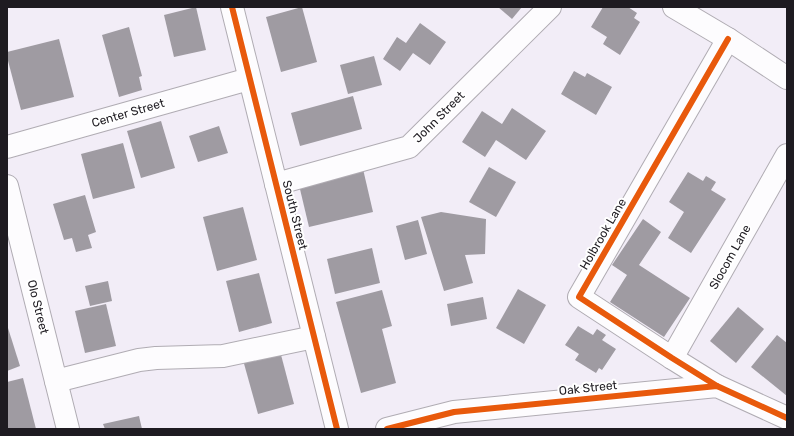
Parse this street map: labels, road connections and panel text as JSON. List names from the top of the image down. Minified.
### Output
{"streets":{"street":["Center Street","John Street","South Street","Holbrook Lane","Slocom Lane","Olo Street","Oak Street"]},"crossings":[["Center Street","South Street"],["John Street","South Street"],["Holbrook Lane","Slocom Lane"],["Holbrook Lane","Oak Street"]]}
